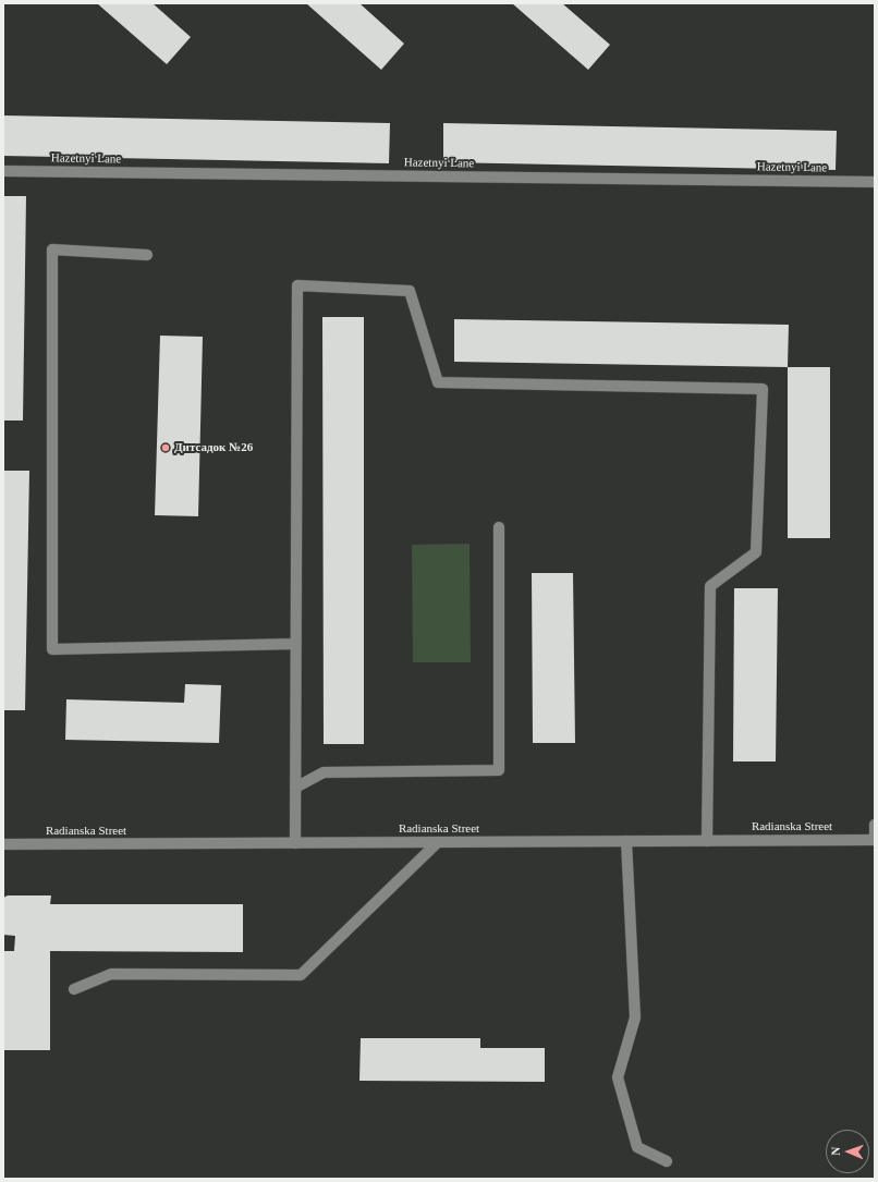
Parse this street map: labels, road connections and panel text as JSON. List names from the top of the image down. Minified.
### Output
{"streets":{"street":["Hazetnyi Lane","Radianska Street"]},"places":["Дитсадок №26"],"north":"left"}
